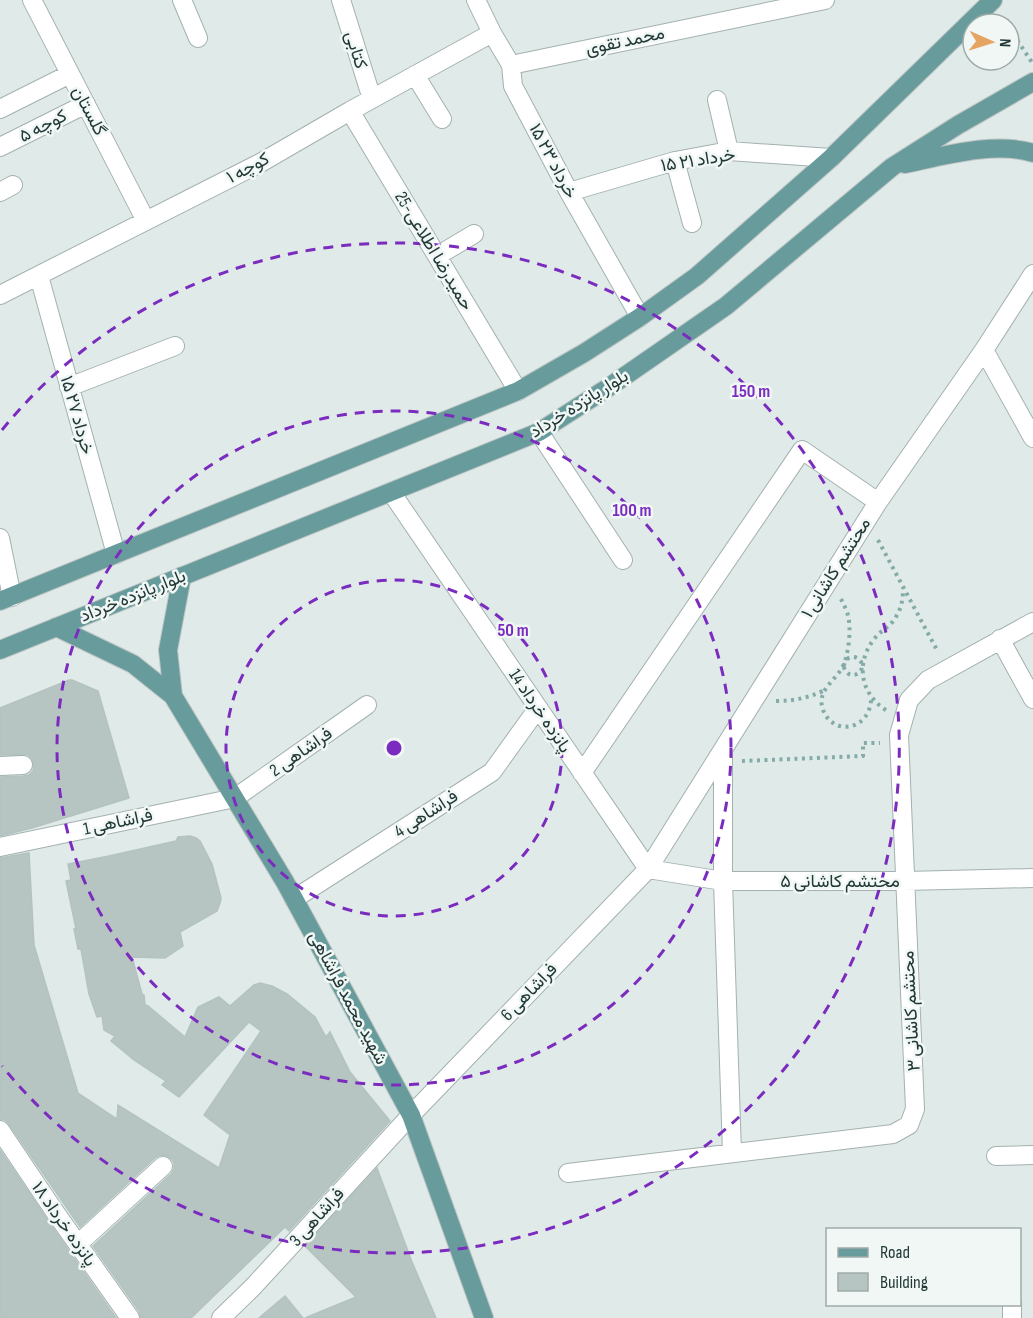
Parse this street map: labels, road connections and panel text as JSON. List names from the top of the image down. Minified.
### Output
{"streets":{"main road":["بلوار پانزده خرداد","شهید محمد فراشاهی"],"street":["محمد تقوی","کتابی","گلستان","کوچه ۵","۱۵ خرداد ۲۱","۱۵ خرداد ۲۳","کوچه ۱","حمیدرضا اطلاعی-25","۱۵ خرداد ۲۷","محتشم کاشانی ۱","پانزده خرداد 14","فراشاهی 2","فراشاهی 4","فراشاهی 1","محتشم کاشانی ۵","فراشاهی 6","محتشم کاشانی ۳","فراشاهی 3","پانزده خرداد ۱۸"]},"crossings":[["محمد تقوی","۱۵ خرداد ۲۳"],["کتابی","کوچه ۱"],["گلستان","کوچه ۵"],["گلستان","کوچه ۱"],["۱۵ خرداد ۲۱","۱۵ خرداد ۲۳"],["۱۵ خرداد ۲۳","کوچه ۱"],["کوچه ۱","حمیدرضا اطلاعی-25"],["کوچه ۱","۱۵ خرداد ۲۷"],["بلوار پانزده خرداد","پانزده خرداد 14"],["محتشم کاشانی ۱","پانزده خرداد 14"],["محتشم کاشانی ۱","محتشم کاشانی ۵"],["محتشم کاشانی ۱","فراشاهی 6"],["پانزده خرداد 14","فراشاهی 4"],["پانزده خرداد 14","محتشم کاشانی ۵"],["پانزده خرداد 14","فراشاهی 6"],["فراشاهی 2","فراشاهی 1"],["فراشاهی 2","شهید محمد فراشاهی"],["فراشاهی 4","شهید محمد فراشاهی"],["فراشاهی 1","شهید محمد فراشاهی"],["محتشم کاشانی ۵","فراشاهی 6"],["محتشم کاشانی ۵","محتشم کاشانی ۳"],["فراشاهی 6","شهید محمد فراشاهی"],["فراشاهی 6","فراشاهی 3"],["شهید محمد فراشاهی","فراشاهی 3"]],"legend":["Road","Building"],"north":"right","rings":["150 m","100 m","50 m"]}
